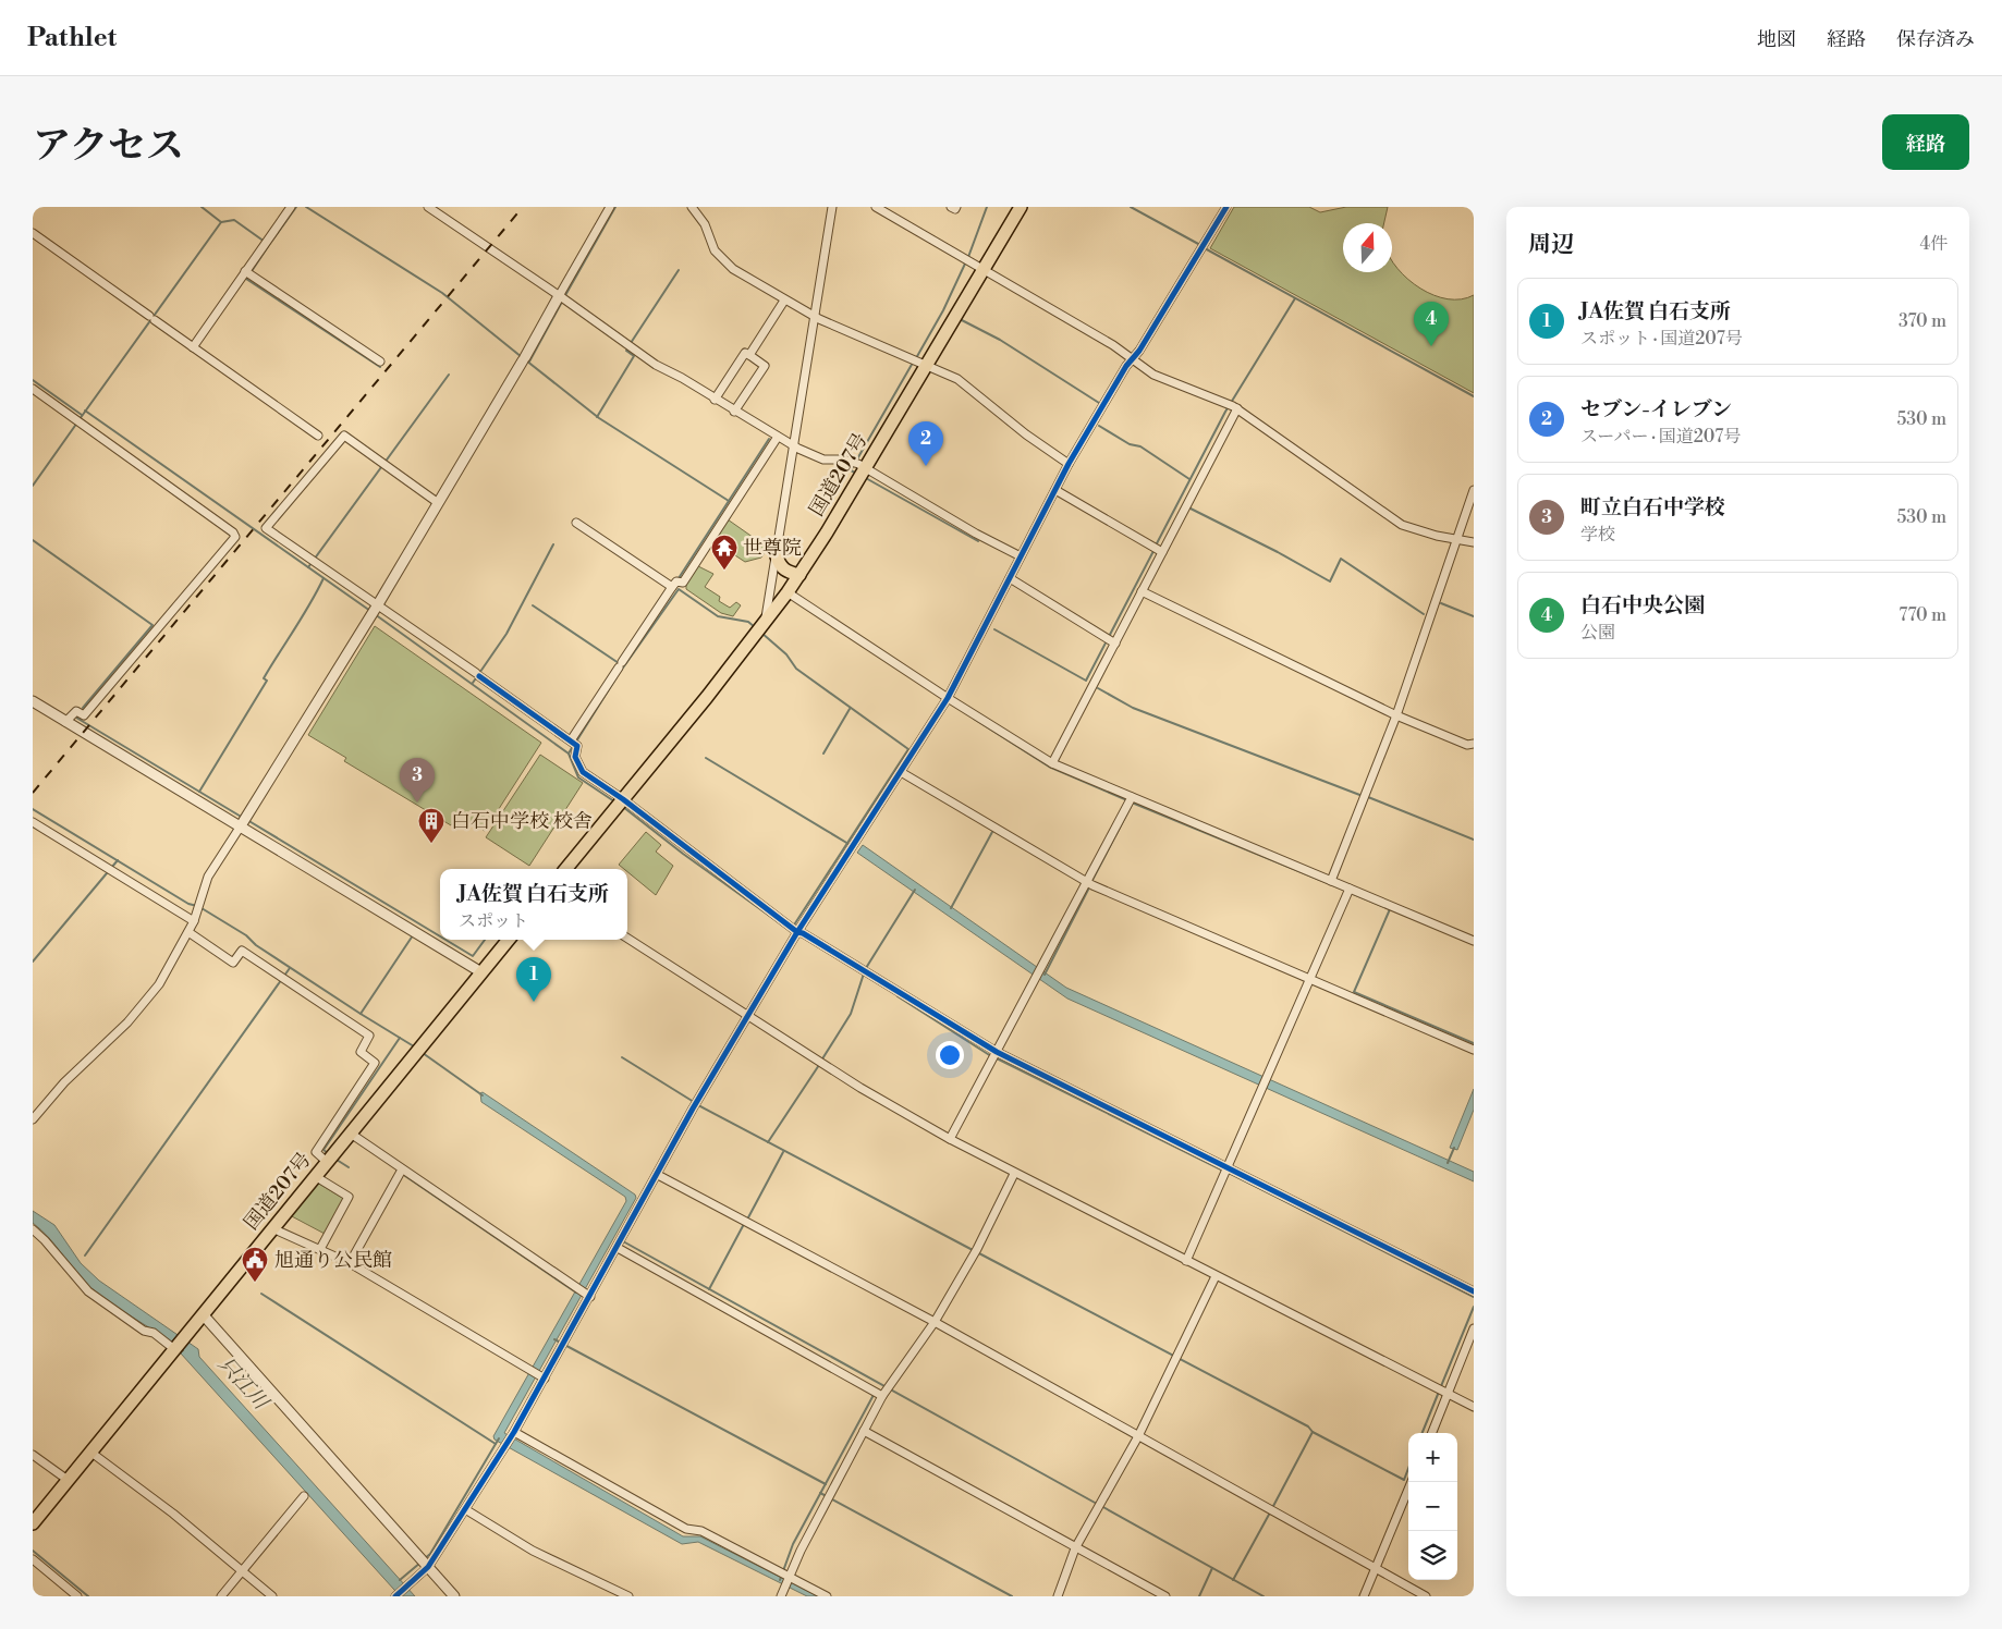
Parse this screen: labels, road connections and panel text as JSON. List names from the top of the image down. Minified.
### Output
{"streets":{"highway":["国道207号"]},"water":["只江川"],"places":{"temple":["世尊院"],"building":["白石中学校 校舎"],"public building":["旭通り公民館"]},"north":"top","page":{"header":"Pathlet","nav":["地図","経路","保存済み"],"title":"アクセス","buttons":"経路","heading":["周辺","4件"],"list":[{"mark":"1","name":"JA佐賀 白石支所","note":"スポット · 国道207号","value":"370 m"},{"mark":"2","name":"セブン-イレブン","note":"スーパー · 国道207号","value":"530 m"},{"mark":"3","name":"町立白石中学校","note":"学校","value":"530 m"},{"mark":"4","name":"白石中央公園","note":"公園","value":"770 m"}],"pins":["4","2","3","1"],"popup":["JA佐賀 白石支所","スポット"],"map_buttons":["+","−"]}}
